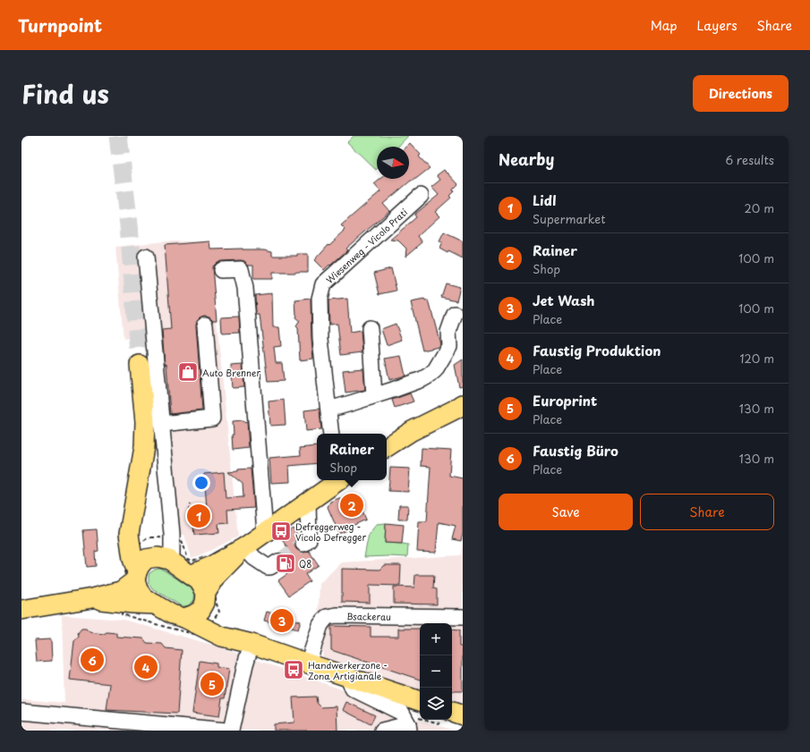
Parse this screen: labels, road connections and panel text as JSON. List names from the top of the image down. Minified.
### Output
{"streets":{"street":["Wiesenweg - Vicolo Prati","Bsackerau"]},"places":{"shop":["Auto Brenner"],"bus stop":["Defreggerweg - Vicolo Defregger","Handwerkerzone - Zona Artigianale"],"fuel station":["Q8"]},"north":"right","page":{"header":"Turnpoint","nav":["Map","Layers","Share"],"title":"Find us","buttons":["Directions",["Save","Share"]],"heading":["Nearby","6 results"],"list":[{"mark":"1","name":"Lidl","note":"Supermarket","value":"20 m"},{"mark":"2","name":"Rainer","note":"Shop","value":"100 m"},{"mark":"3","name":"Jet Wash","note":"Place","value":"100 m"},{"mark":"4","name":"Faustig Produktion","note":"Place","value":"120 m"},{"mark":"5","name":"Europrint","note":"Place","value":"130 m"},{"mark":"6","name":"Faustig Büro","note":"Place","value":"130 m"}],"popup":["Rainer","Shop"],"pins":["2","1","3","6","4","5"],"map_buttons":["+","−"]}}
